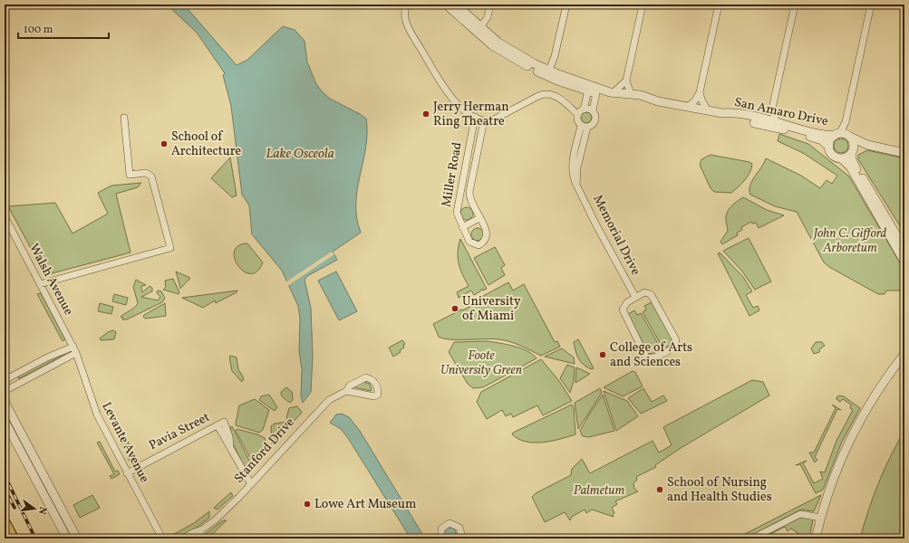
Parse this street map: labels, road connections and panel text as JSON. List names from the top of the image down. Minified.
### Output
{"streets":{"street":["San Amaro Drive","Miller Road","Memorial Drive","Walsh Avenue","Pavia Street","Levante Avenue","Stanford Drive"]},"crossings":[["Walsh Avenue","Levante Avenue"],["Pavia Street","Levante Avenue"]],"water":["Lake Osceola"],"parks":["John C. Gifford Arboretum","Foote University Green","Palmetum"],"places":["Jerry Herman Ring Theatre","School of Architecture","University of Miami","College of Arts and Sciences","School of Nursing and Health Studies","Lowe Art Museum"],"scale_bar":"100 m","north":"right"}
